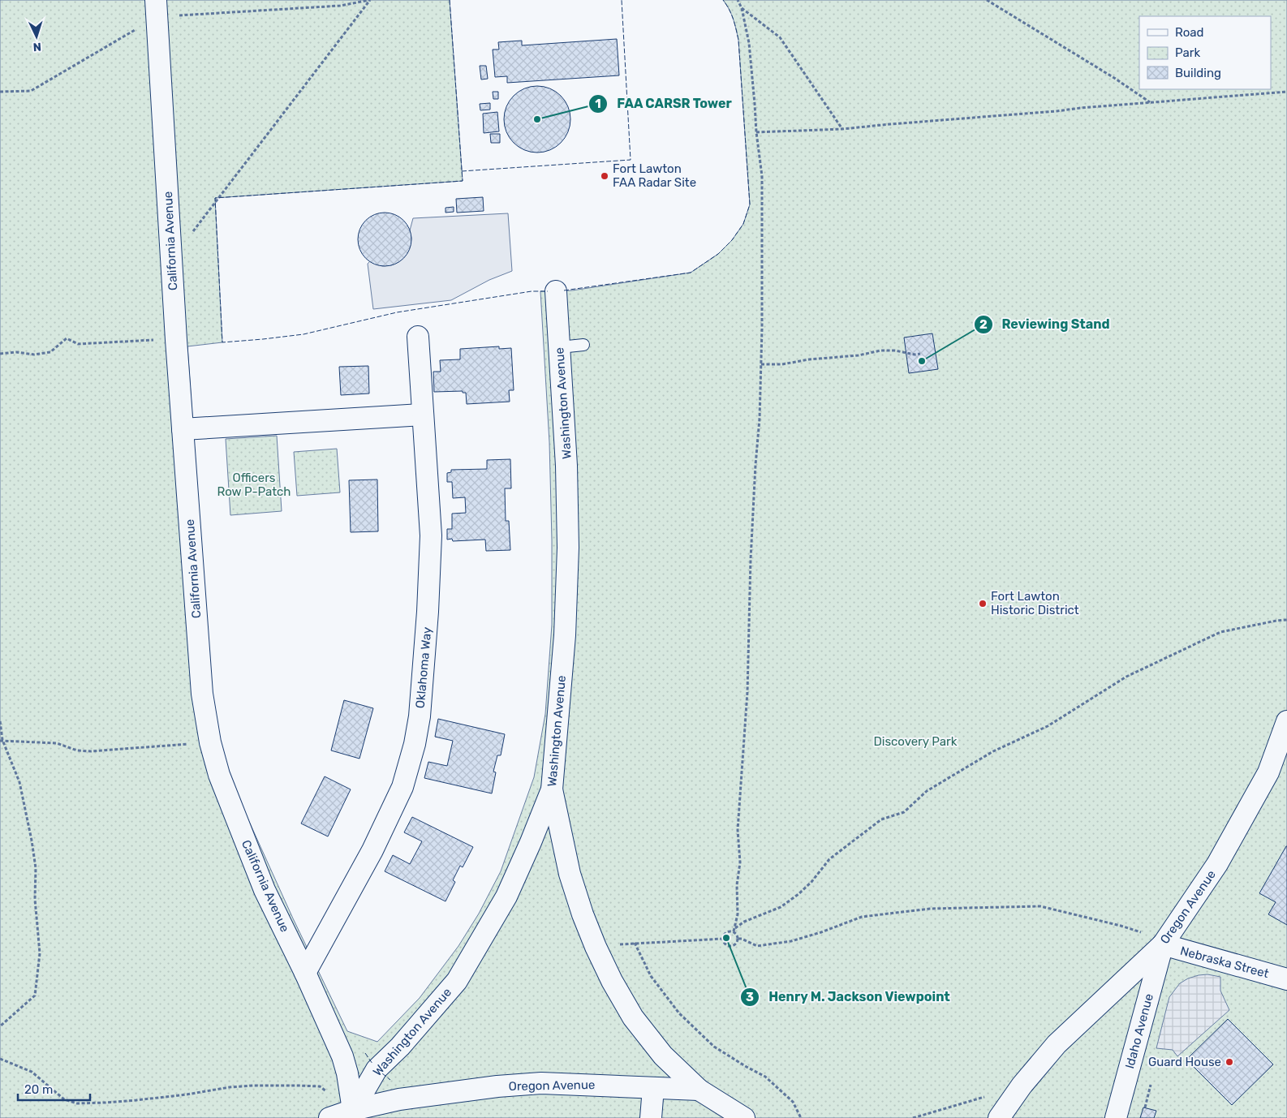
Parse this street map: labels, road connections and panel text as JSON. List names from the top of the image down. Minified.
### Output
{"streets":{"street":["California Avenue","Washington Avenue","Oklahoma Way","Oregon Avenue","Nebraska Street","Idaho Avenue"]},"crossings":[["California Avenue","Washington Avenue"],["California Avenue","Oklahoma Way"],["California Avenue","Oregon Avenue"],["Washington Avenue","Oregon Avenue"],["Oregon Avenue","Nebraska Street"],["Oregon Avenue","Idaho Avenue"],["Nebraska Street","Idaho Avenue"]],"parks":["Officers Row P-Patch","Discovery Park"],"places":["FAA CARSR Tower","Fort Lawton FAA Radar Site","Reviewing Stand","Fort Lawton Historic District","Henry M. Jackson Viewpoint","Guard House"],"legend":["Road","Park","Building"],"scale_bar":"20 m","north":"bottom"}
